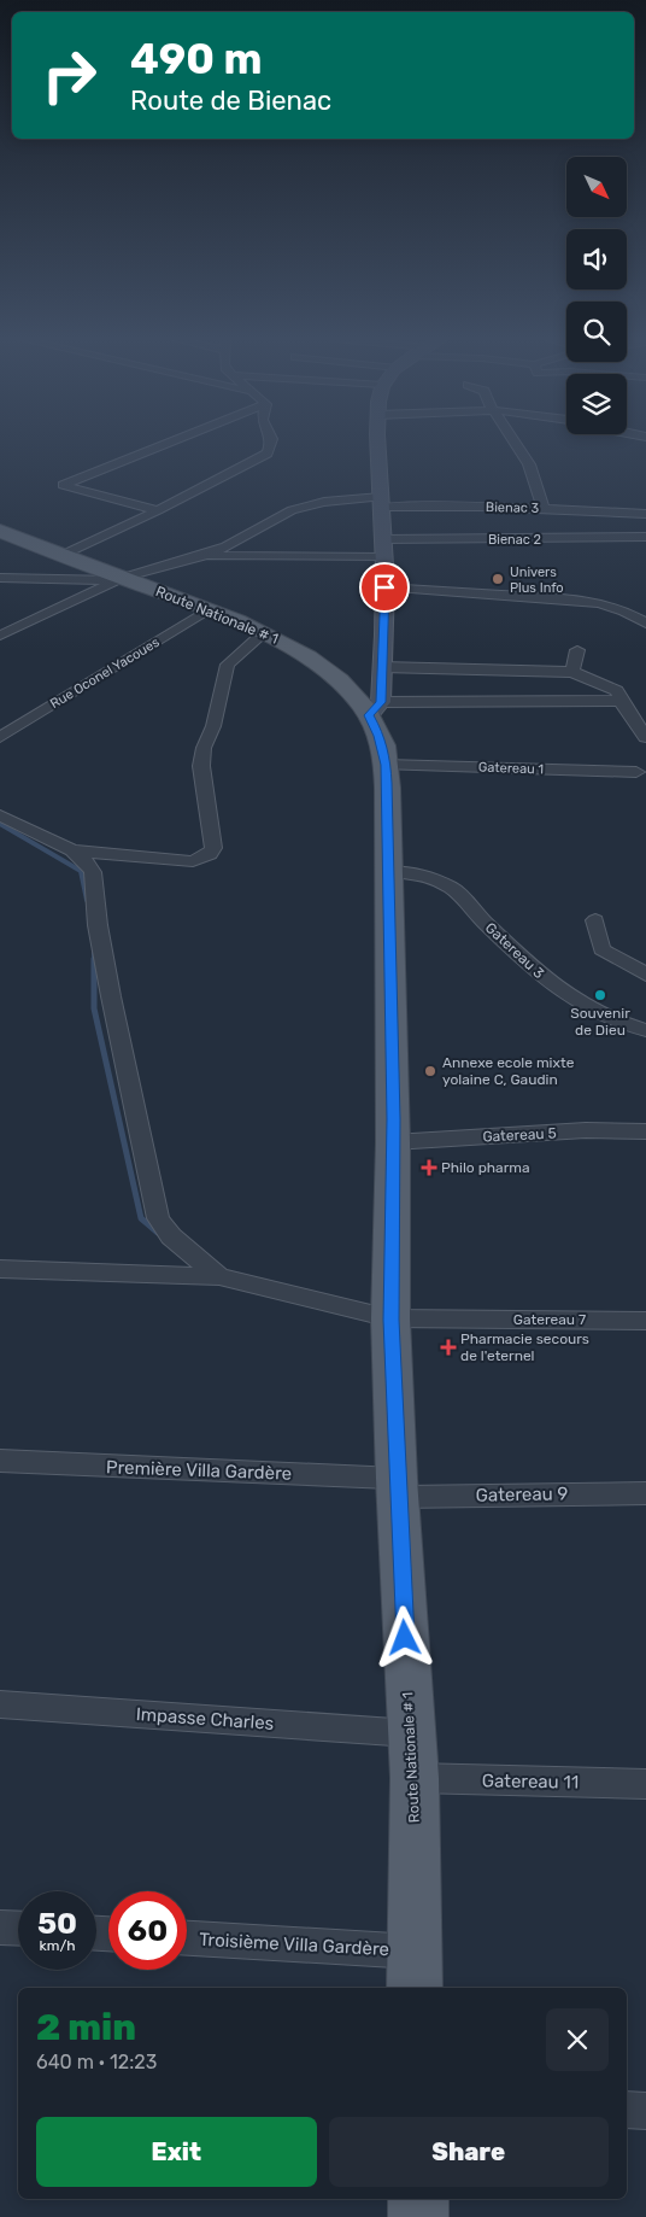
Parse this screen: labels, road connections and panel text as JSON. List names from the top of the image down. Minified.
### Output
{"streets":{"main road":["Route Nationale # 1"],"street":["Bienac 3","Bienac 2","Rue Oconel Yacoues","Gatereau 1","Gatereau 3","Gatereau 5","Gatereau 7","Première Villa Gardère","Gatereau 9","Impasse Charles","Gatereau 11","Troisième Villa Gardère"]},"crossings":[["Route Nationale # 1","Rue Oconel Yacoues"],["Route Nationale # 1","Gatereau 1"],["Route Nationale # 1","Gatereau 3"],["Route Nationale # 1","Gatereau 5"],["Route Nationale # 1","Gatereau 7"],["Route Nationale # 1","Première Villa Gardère"],["Route Nationale # 1","Gatereau 9"],["Route Nationale # 1","Impasse Charles"],["Route Nationale # 1","Gatereau 11"],["Route Nationale # 1","Troisième Villa Gardère"],["Première Villa Gardère","Gatereau 9"]],"places":{"other":["Univers Plus Info","Souvenir de Dieu","Annexe ecole mixte yolaine C, Gaudin"],"health":["Philo pharma","Pharmacie secours de l'eternel"]},"north":"bottom right","page":{"turn":["490 m","Route de Bienac"],"speed":"50 km/h","limit":"60","heading":["2 min","640 m · 12:23"],"buttons":["Exit","Share"]}}
